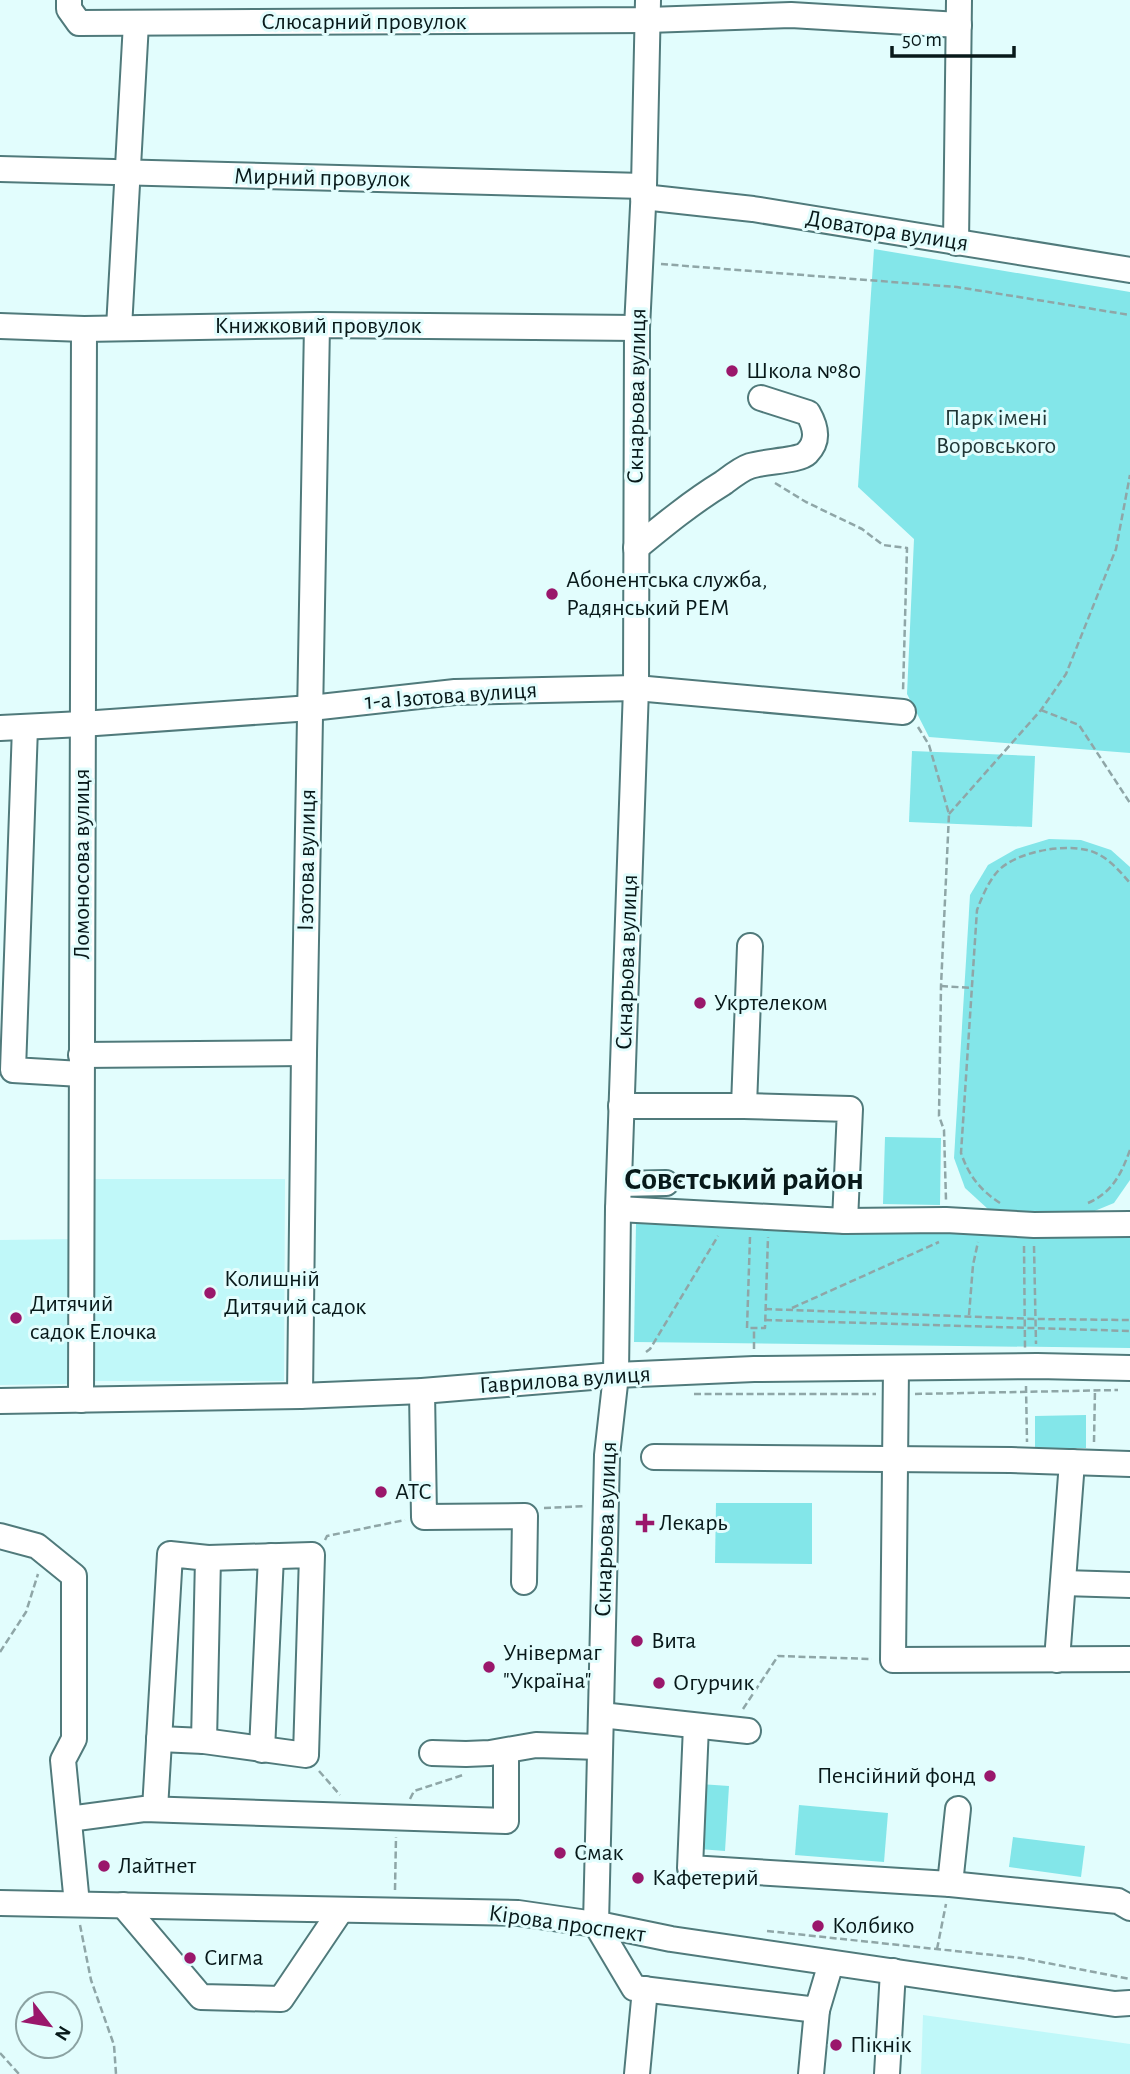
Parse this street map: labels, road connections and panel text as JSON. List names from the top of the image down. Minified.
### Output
{"streets":{"street":["Слюсарний провулок","Мирний провулок","Доватора вулиця","Книжковий провулок","Скнарьова вулиця","1-а Ізотова вулиця","Ізотова вулиця","Ломоносова вулиця","Гаврилова вулиця","Кірова проспект"]},"crossings":[["Слюсарний провулок","Скнарьова вулиця"],["Мирний провулок","Доватора вулиця"],["Мирний провулок","Скнарьова вулиця"],["Доватора вулиця","Скнарьова вулиця"],["Книжковий провулок","Скнарьова вулиця"],["Книжковий провулок","Ізотова вулиця"],["Книжковий провулок","Ломоносова вулиця"],["Скнарьова вулиця","1-а Ізотова вулиця"],["Скнарьова вулиця","Гаврилова вулиця"],["Скнарьова вулиця","Кірова проспект"],["1-а Ізотова вулиця","Ізотова вулиця"],["1-а Ізотова вулиця","Ломоносова вулиця"],["Ізотова вулиця","Гаврилова вулиця"],["Ломоносова вулиця","Гаврилова вулиця"]],"districts":["Совєтський район"],"parks":["Парк імені Воровського"],"places":{"other":["Школа №80","Абонентська служба, Радянський РЕМ","Укртелеком","Колишній Дитячий садок","Дитячий садок Елочка","АТС","Вита","Універмаг \"Україна\"","Огурчик","Пенсійний фонд","Смак","Лайтнет","Кафетерий","Колбико","Сигма","Пікнік"],"health":["Лекарь"]},"scale_bar":"50 m","north":"bottom right"}
